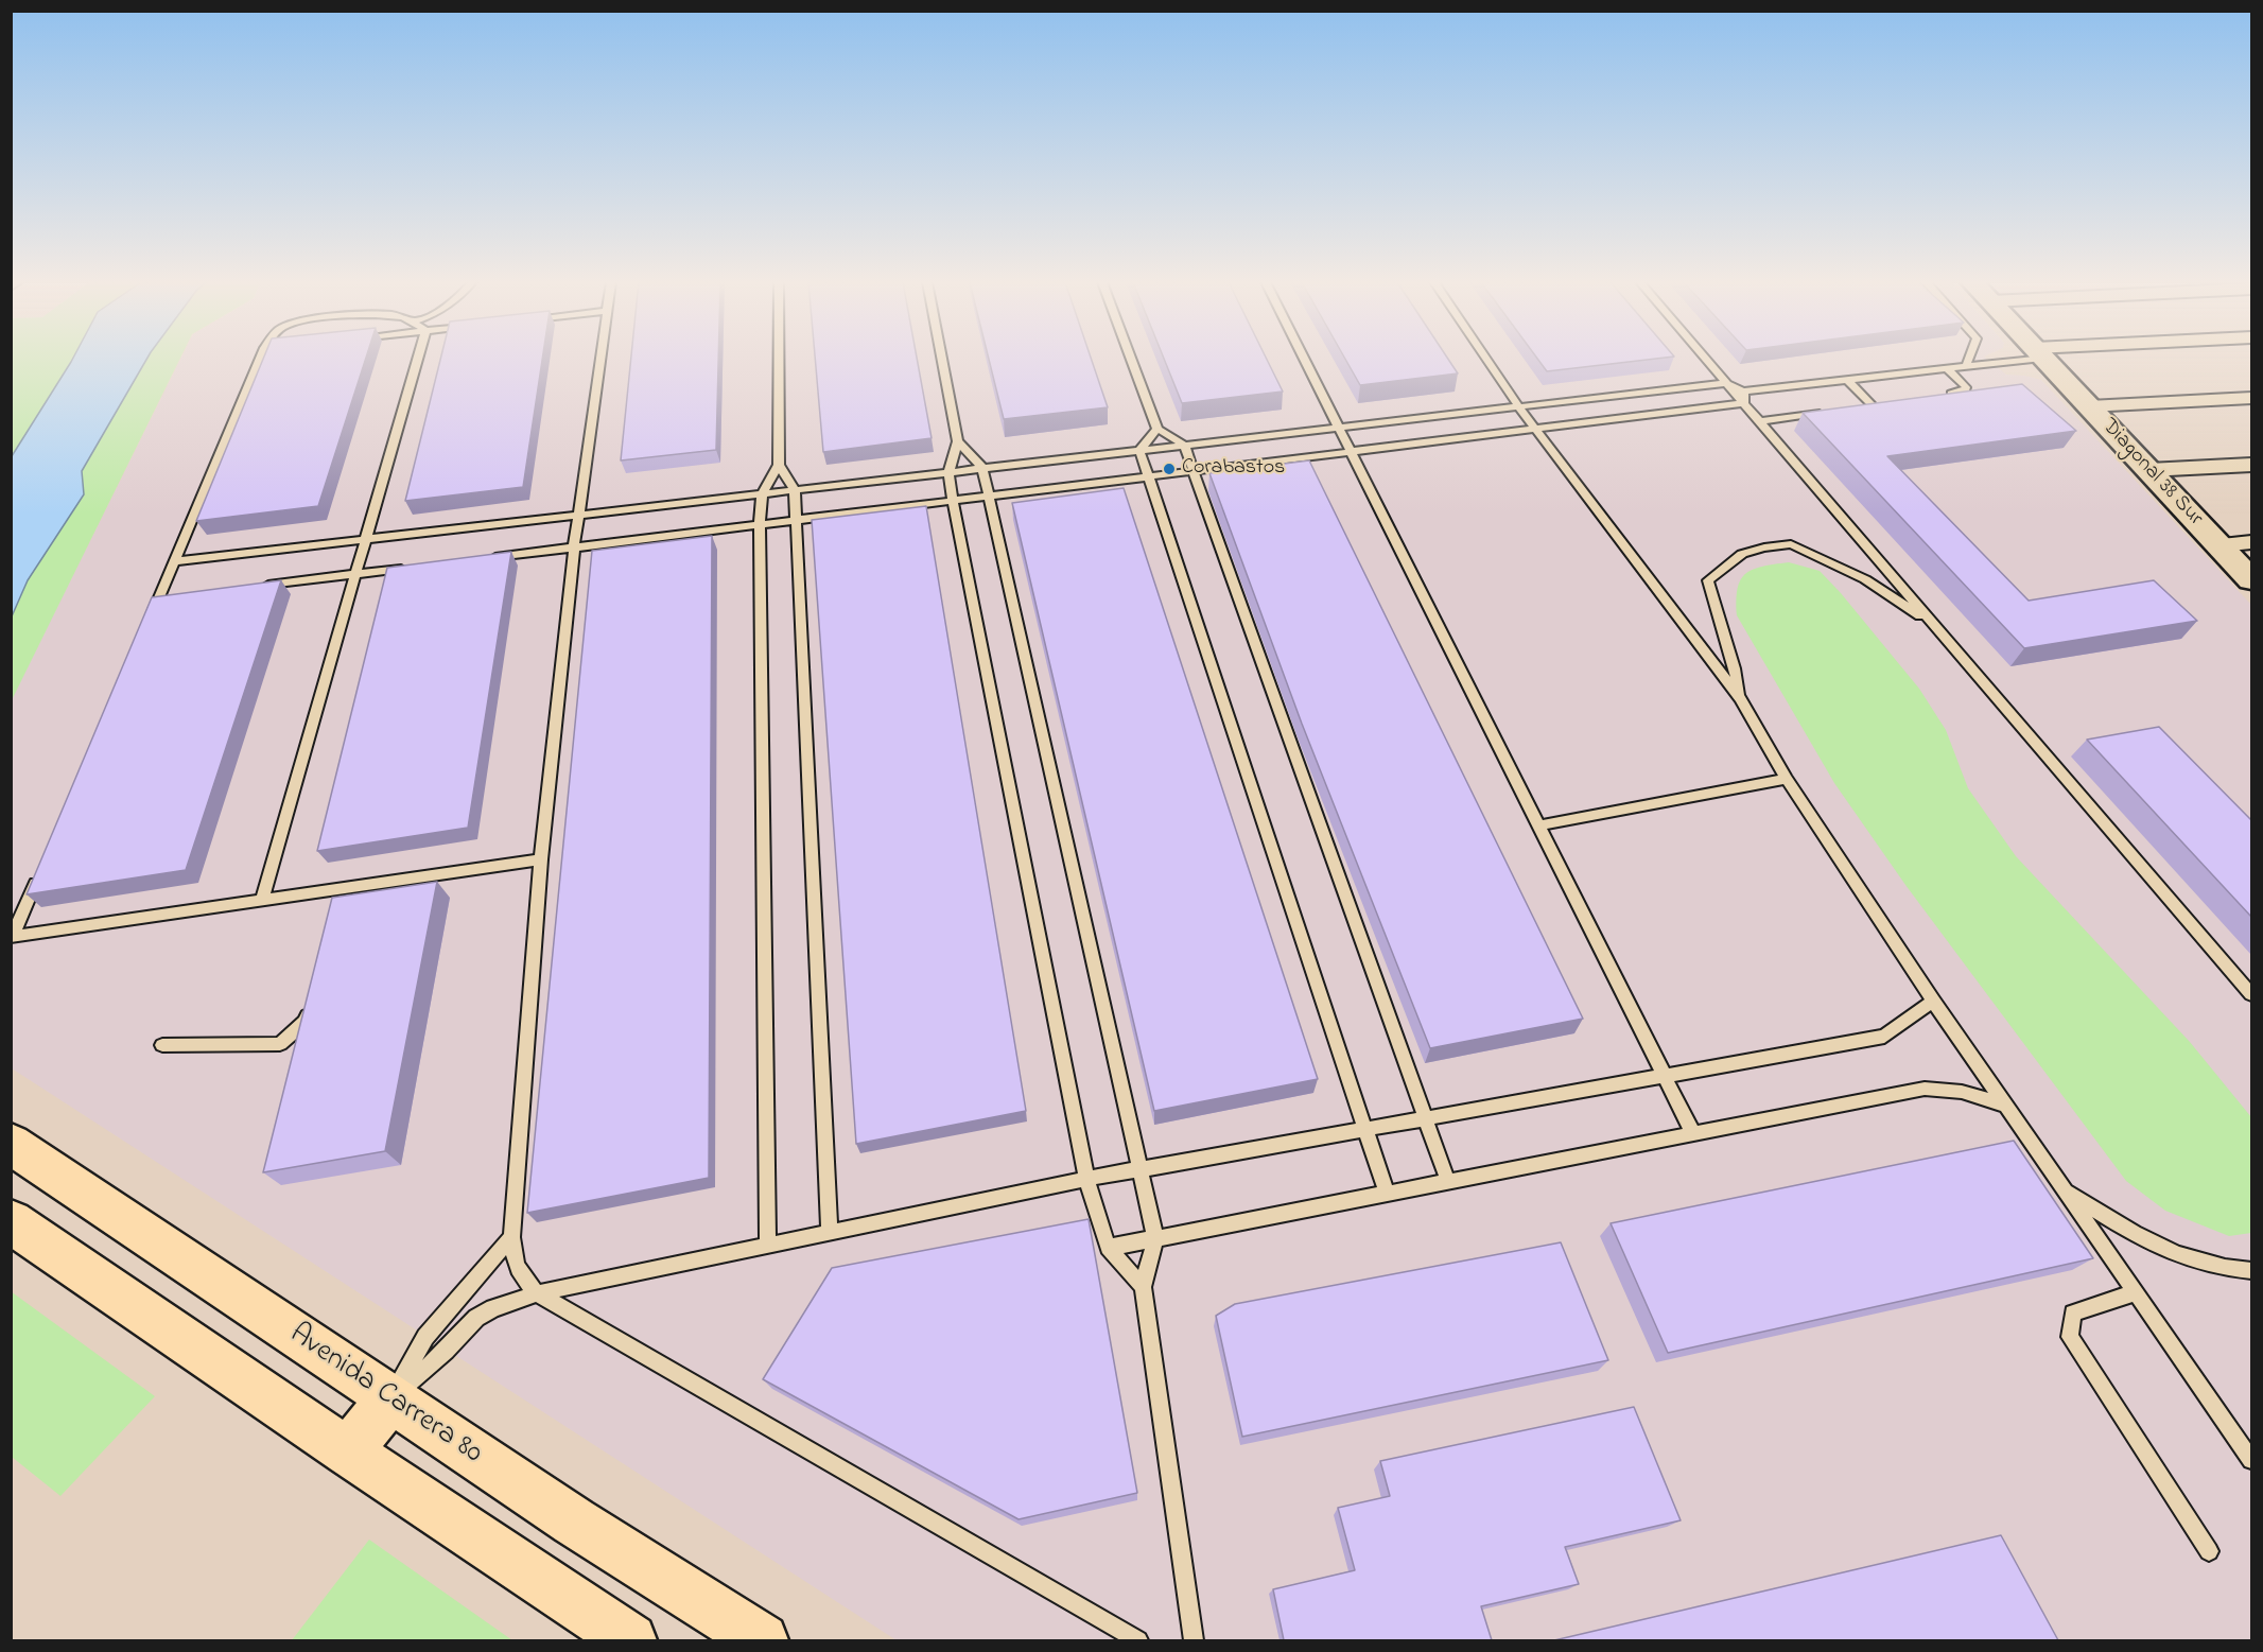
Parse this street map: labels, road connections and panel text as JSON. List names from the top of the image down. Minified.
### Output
{"streets":{"main road":["Avenida Carrera 80"],"street":["Diagonal 38 Sur"]},"places":["Corabastos"]}
